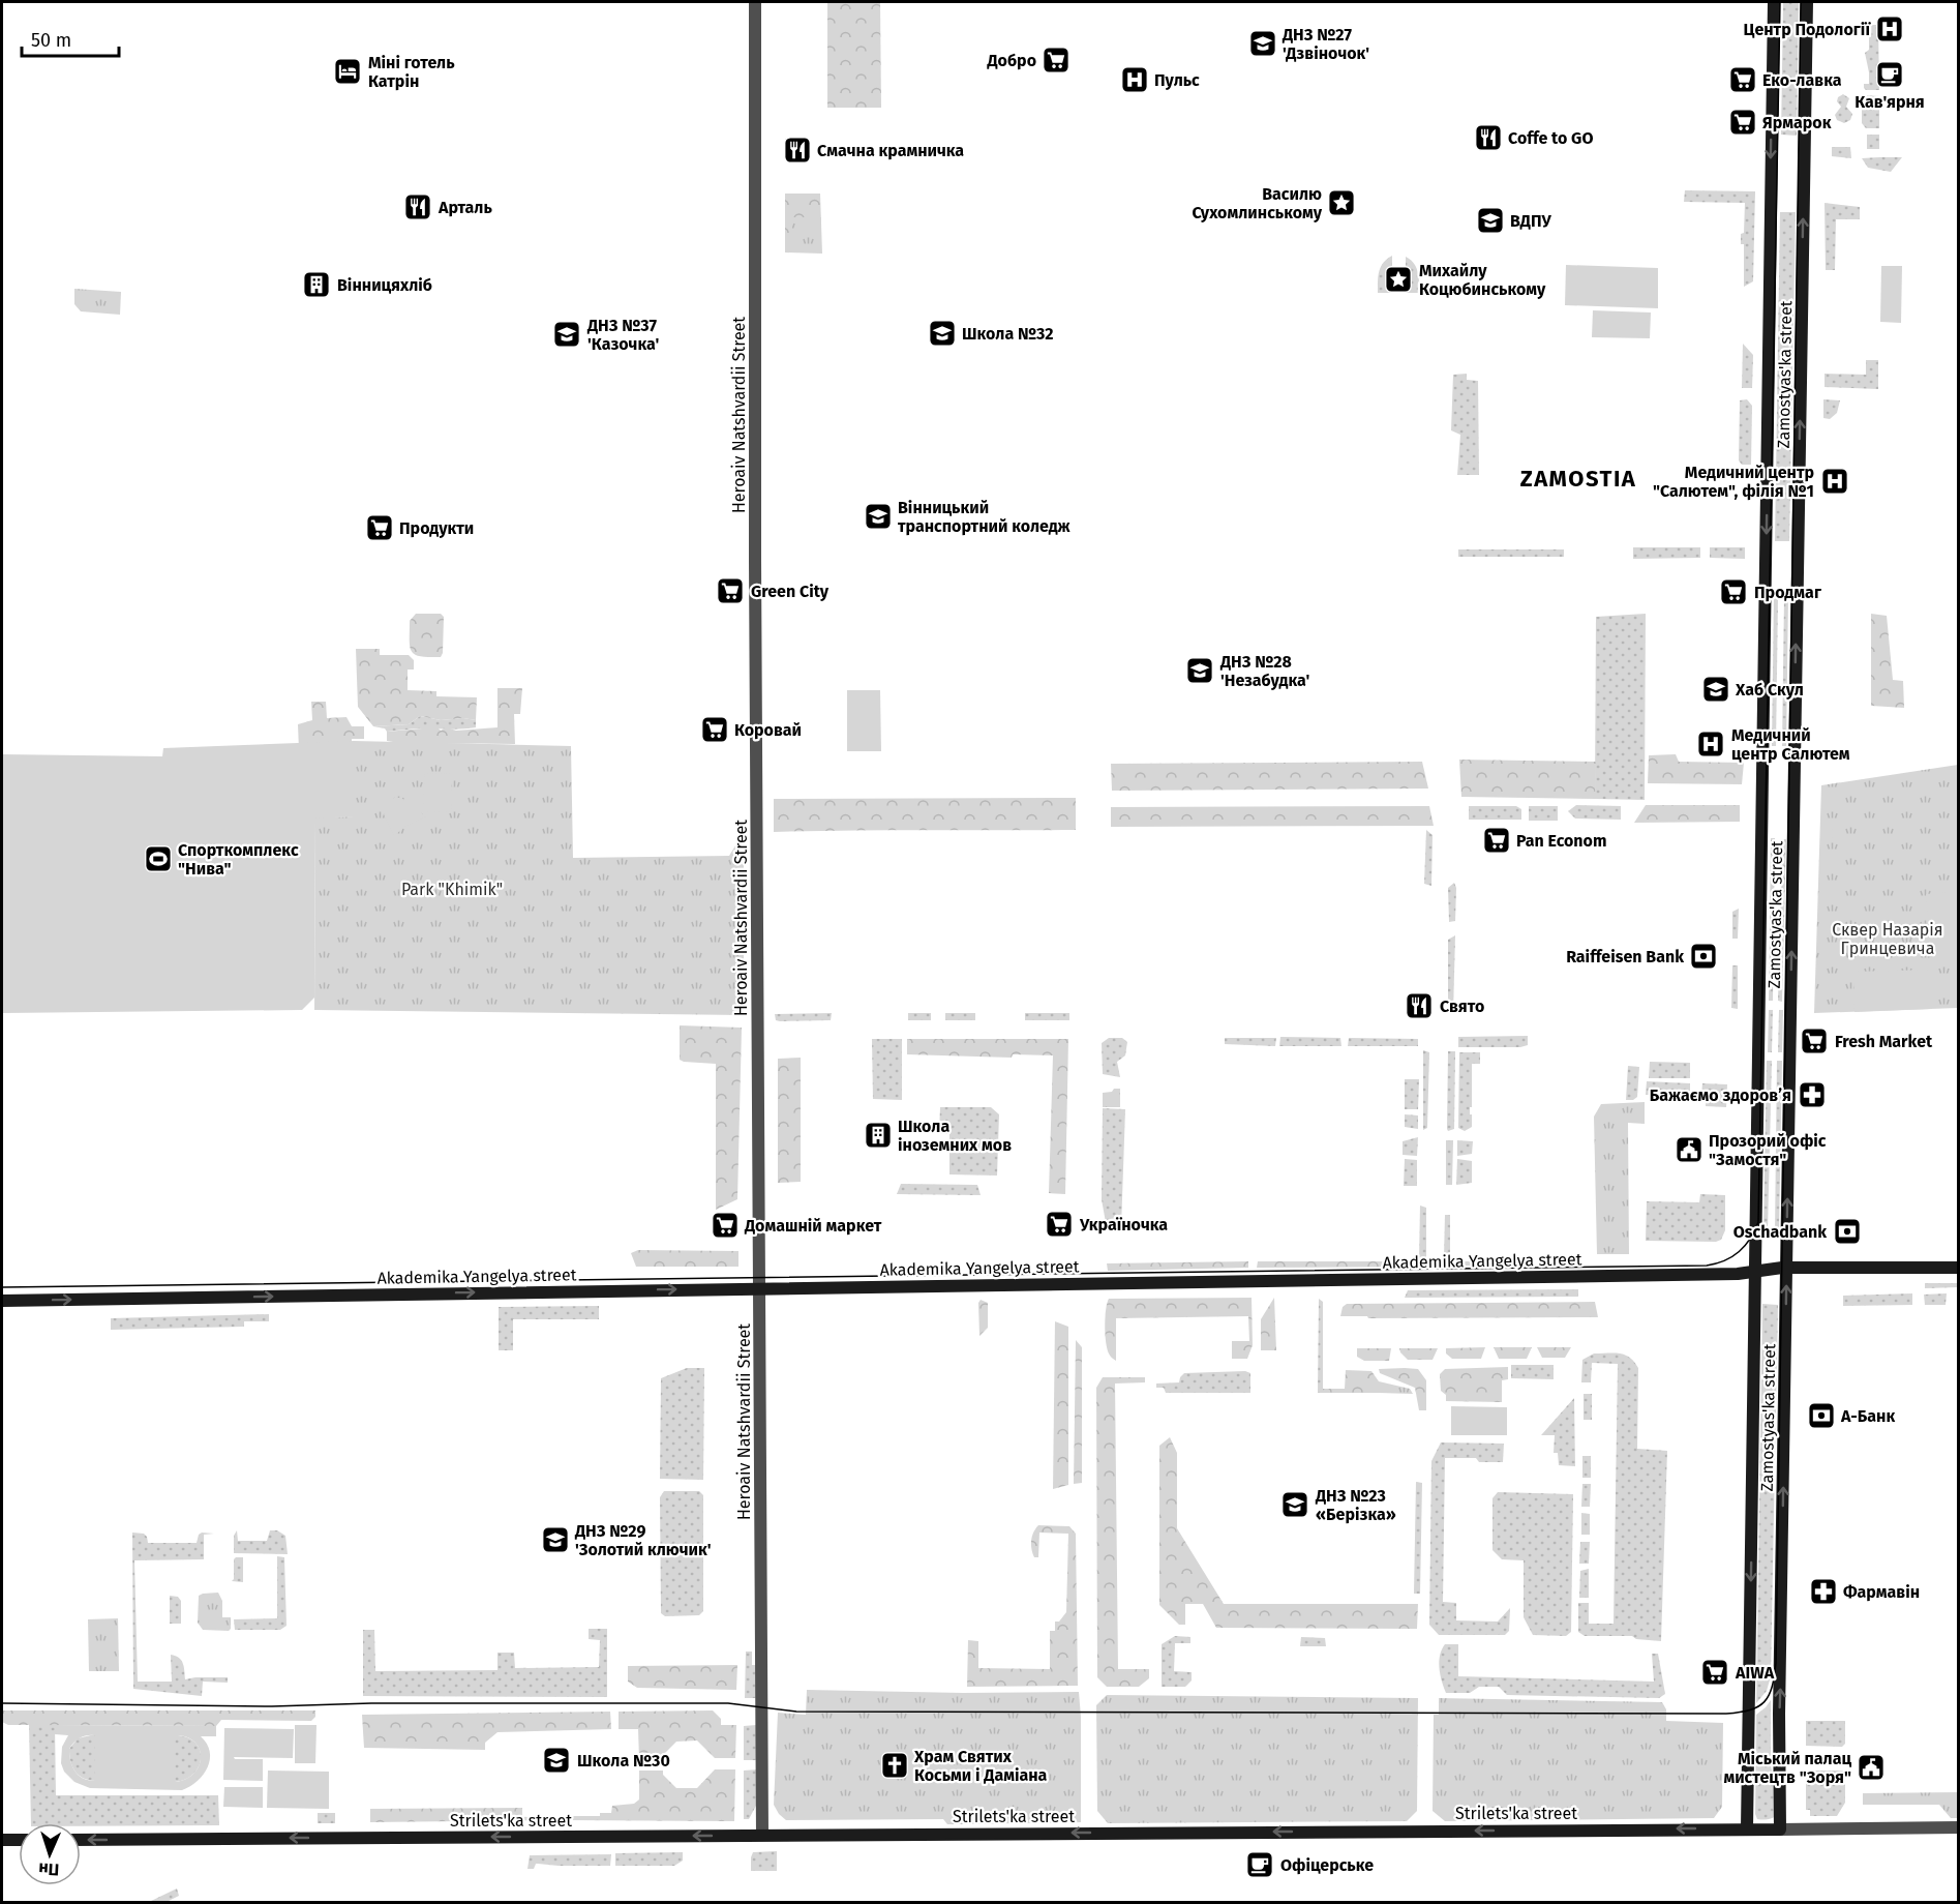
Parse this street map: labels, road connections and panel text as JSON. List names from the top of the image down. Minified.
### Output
{"streets":{"main road":["Zamostyas'ka street","Akademika Yangelya street","Strilets'ka street"],"street":["Heroaiv Natshvardii Street"]},"crossings":[["Zamostyas'ka street","Akademika Yangelya street"],["Zamostyas'ka street","Strilets'ka street"],["Heroaiv Natshvardii Street","Akademika Yangelya street"],["Heroaiv Natshvardii Street","Strilets'ka street"]],"one_way":["Akademika Yangelya street","Strilets'ka street"],"districts":["ZAMOSTIA"],"parks":["Park \"Khimik\"","Сквер Назарія Гринцевича"],"places":{"hospital":["Центр Подології","Пульс","Медичний центр \"Салютем\", філія №1","Медичний центр Салютем"],"school or university":["ДНЗ №27 'Дзвіночок'","ВДПУ","Школа №32","ДНЗ №37 'Казочка'","Вінницький транспортний коледж","ДНЗ №28 'Незабудка'","Хаб Скул","ДНЗ №23 «Берізка»","ДНЗ №29 'Золотий ключик'","Школа №30"],"supermarket":["Добро","Еко-лавка","Ярмарок","Продукти","Green City","Продмаг","Коровай","Pan Econom","Fresh Market","Україночка","Домашній маркет","AIWA"],"hotel":["Міні готель Катрін"],"cafe":["Кав'ярня","Офіцерське"],"restaurant":["Coffe to GO","Смачна крамничка","Арталь","Свято"],"place":["Василю Сухомлинському","Михайлу Коцюбинському"],"building":["Вінницяхліб","Школа іноземних мов"],"sports":["Спорткомплекс \"Нива\""],"bank":["Raiffeisen Bank","Oschadbank","А-Банк"],"pharmacy":["Бажаємо здоровʼя","Фармавін"],"public building":["Прозорий офіс \"Замостя\"","Міський палац мистецтв \"Зоря\""],"church":["Храм Святих Косьми і Даміана"]},"scale_bar":"50 m","north":"bottom"}
